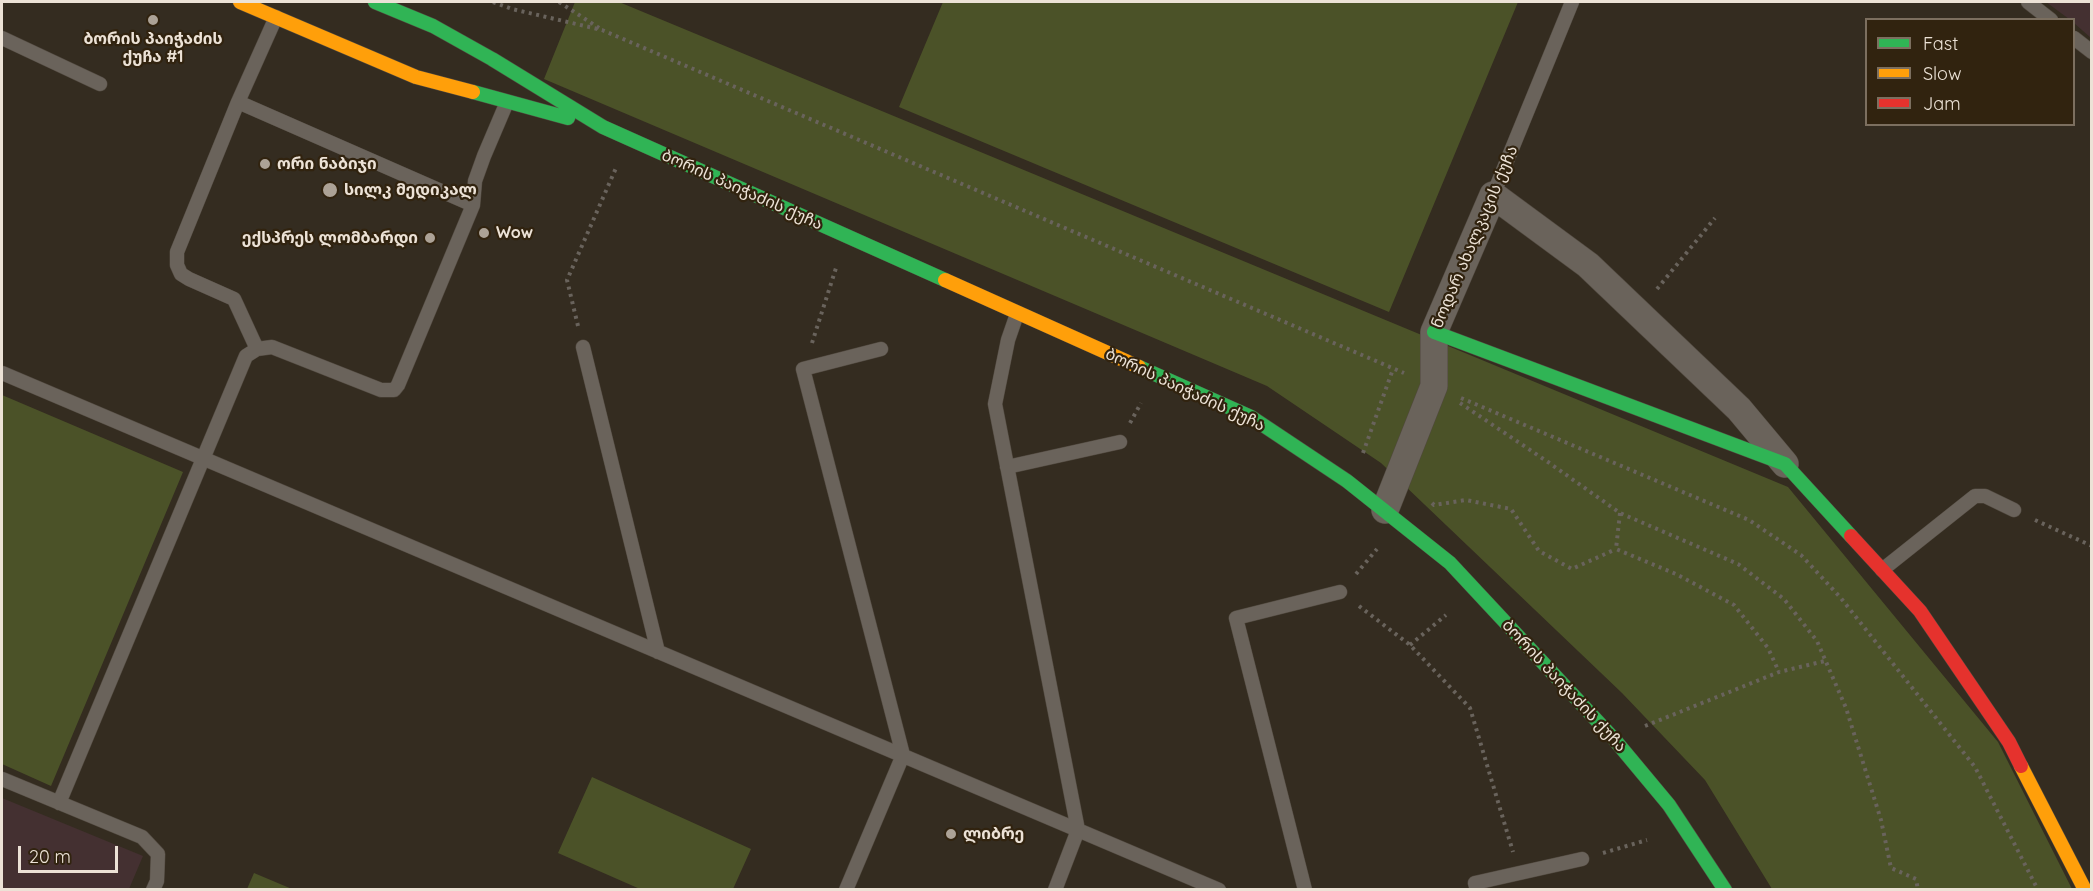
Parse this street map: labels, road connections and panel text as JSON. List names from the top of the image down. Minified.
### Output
{"streets":{"street":["ბორის პაიჭაძის ქუჩა","ნოდარ ახალკაცის ქუჩა"]},"crossings":[["ბორის პაიჭაძის ქუჩა","ნოდარ ახალკაცის ქუჩა"]],"places":["ბორის პაიჭაძის ქუჩა #1","ორი ნაბიჯი","სილკ მედიკალ","Wow","ექსპრეს ლომბარდი","ლიბრე"],"legend":["Fast","Slow","Jam"],"scale_bar":"20 m"}
